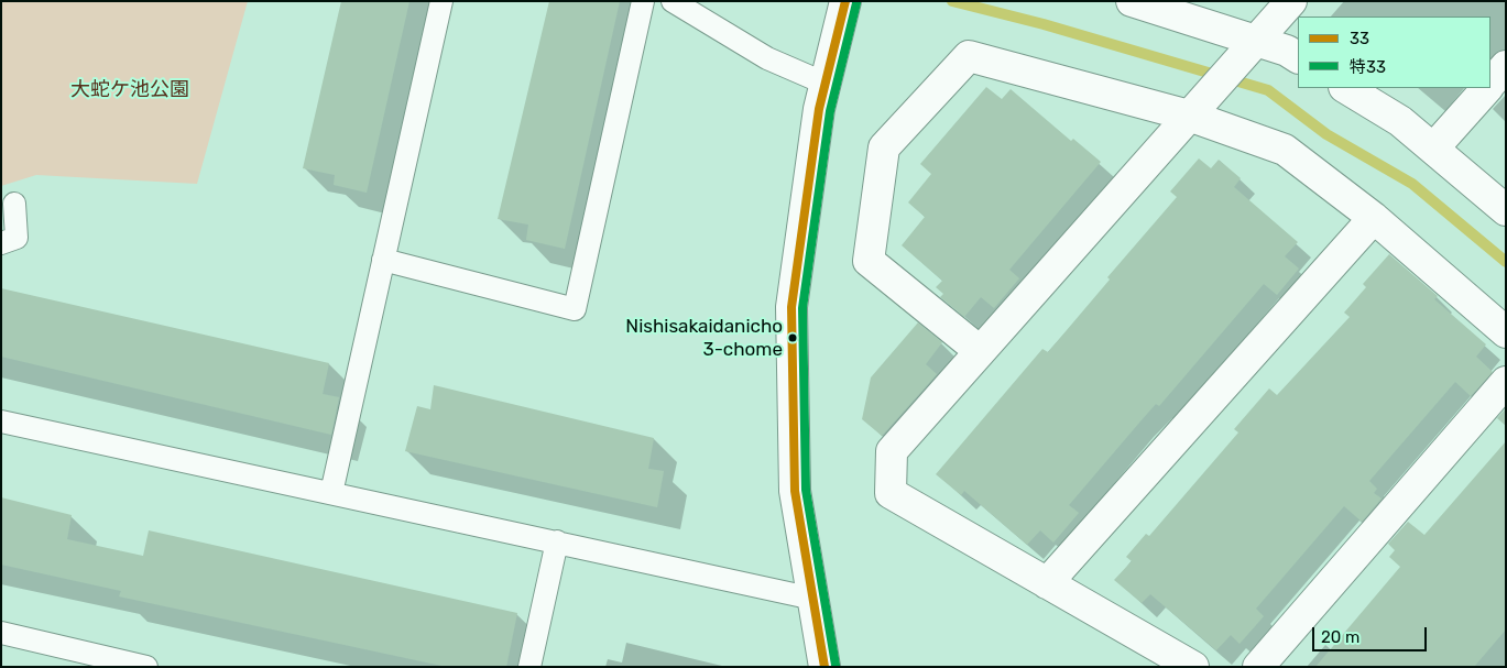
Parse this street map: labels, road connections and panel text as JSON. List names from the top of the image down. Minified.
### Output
{"parks":["大蛇ケ池公園"],"places":["Nishisakaidanicho 3-chome"],"lines":["transit line 33","transit line 特33"],"legend":["33","特33"],"scale_bar":"20 m"}
